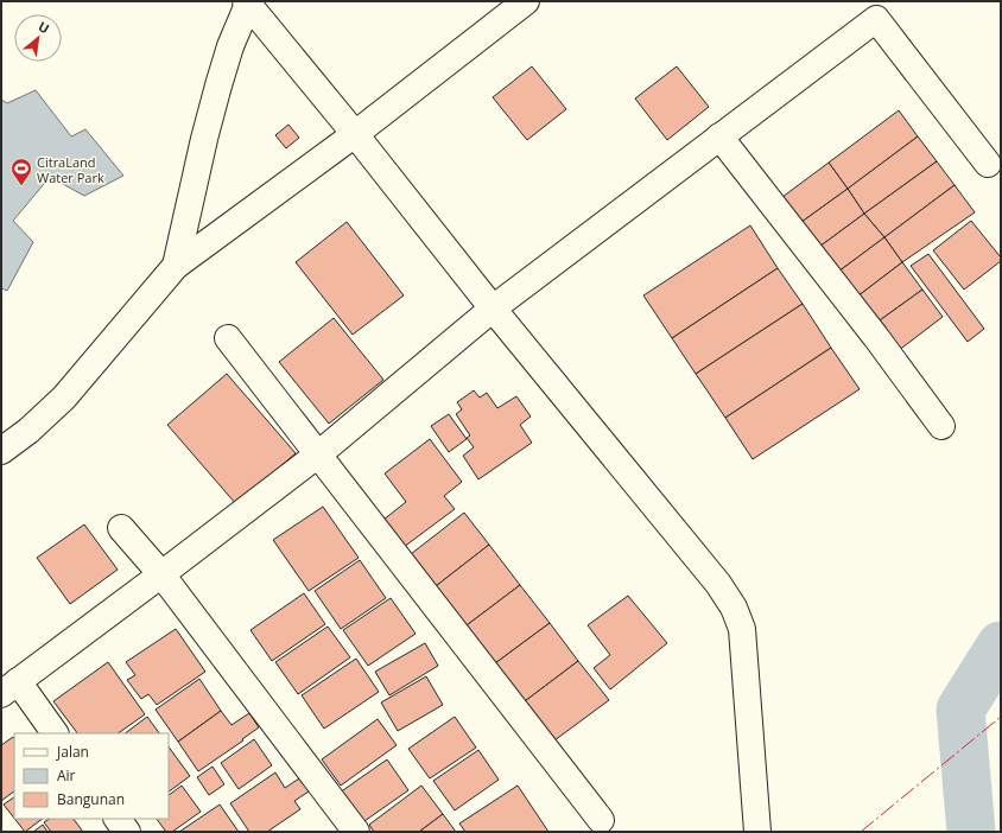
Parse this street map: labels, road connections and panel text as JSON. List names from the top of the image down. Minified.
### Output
{"places":{"sports":["CitraLand Water Park"]},"legend":["Jalan","Air","Bangunan"],"north":"top right"}
